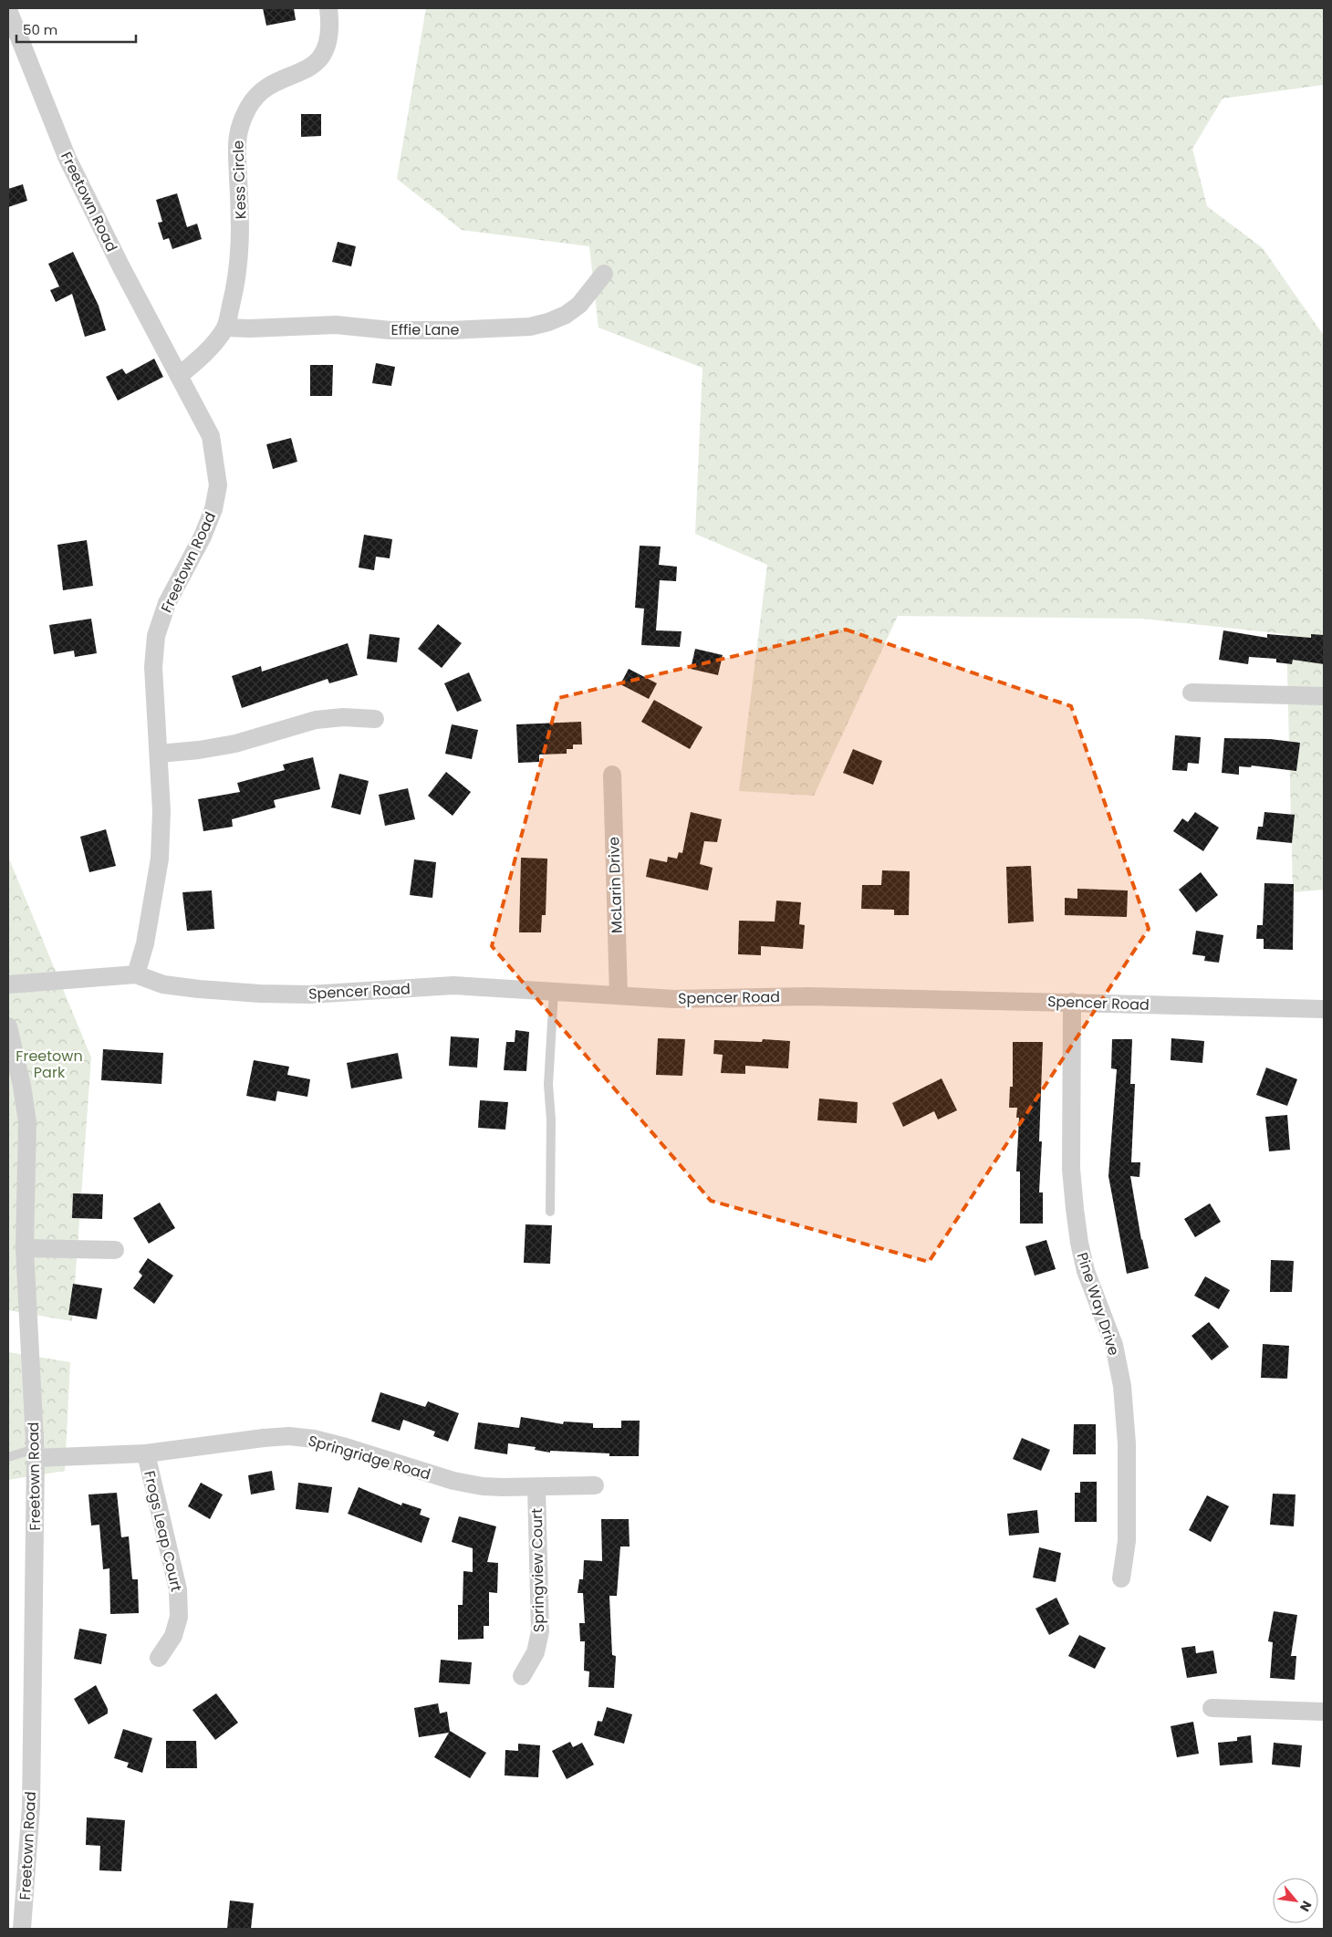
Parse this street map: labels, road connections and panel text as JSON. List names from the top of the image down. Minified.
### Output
{"streets":{"street":["Kess Circle","Freetown Road","Effie Lane","McLarin Drive","Spencer Road","Pine Way Drive","Springridge Road","Frogs Leap Court","Springview Court"]},"crossings":[["Kess Circle","Freetown Road"],["Kess Circle","Effie Lane"],["Freetown Road","Spencer Road"],["Freetown Road","Springridge Road"],["McLarin Drive","Spencer Road"],["Spencer Road","Pine Way Drive"],["Springridge Road","Frogs Leap Court"],["Springridge Road","Springview Court"]],"parks":["Freetown Park"],"scale_bar":"50 m","north":"bottom right"}
